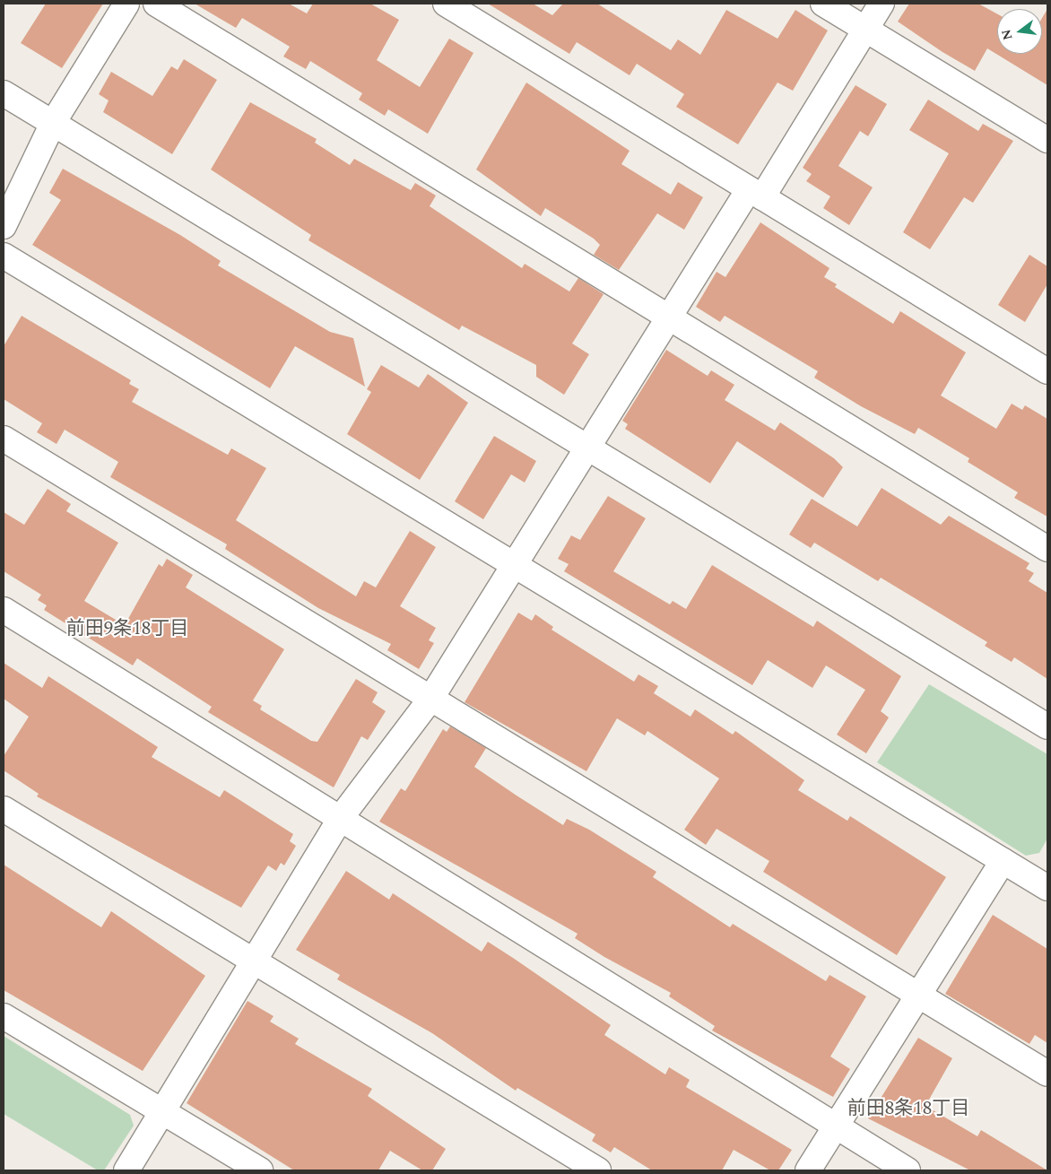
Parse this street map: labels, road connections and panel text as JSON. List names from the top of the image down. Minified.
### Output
{"districts":["前田9条18丁目","前田8条18丁目"],"north":"left"}
